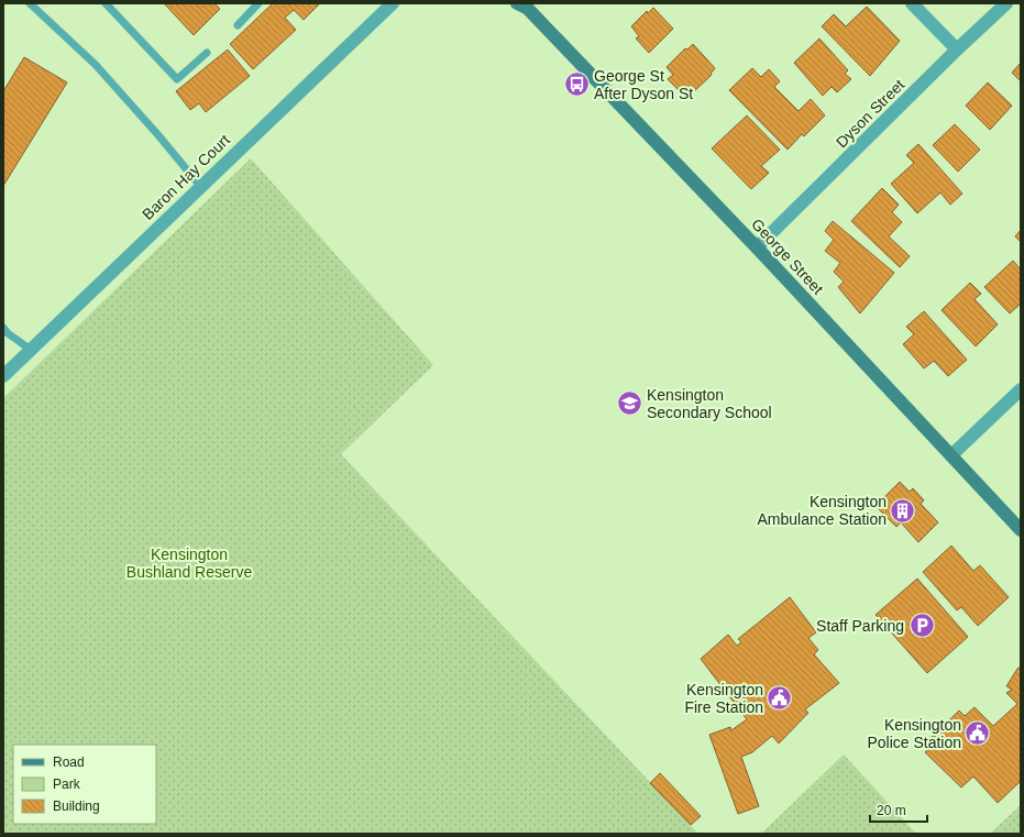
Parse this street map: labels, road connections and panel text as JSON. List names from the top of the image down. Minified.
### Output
{"streets":{"main road":["George Street"],"street":["Dyson Street","Baron Hay Court"]},"crossings":[["Dyson Street","George Street"]],"parks":["Kensington Bushland Reserve"],"places":{"bus stop":["George St After Dyson St"],"school or university":["Kensington Secondary School"],"building":["Kensington Ambulance Station"],"parking":["Staff Parking"],"public building":["Kensington Fire Station","Kensington Police Station"]},"legend":["Road","Park","Building"],"scale_bar":"20 m"}
